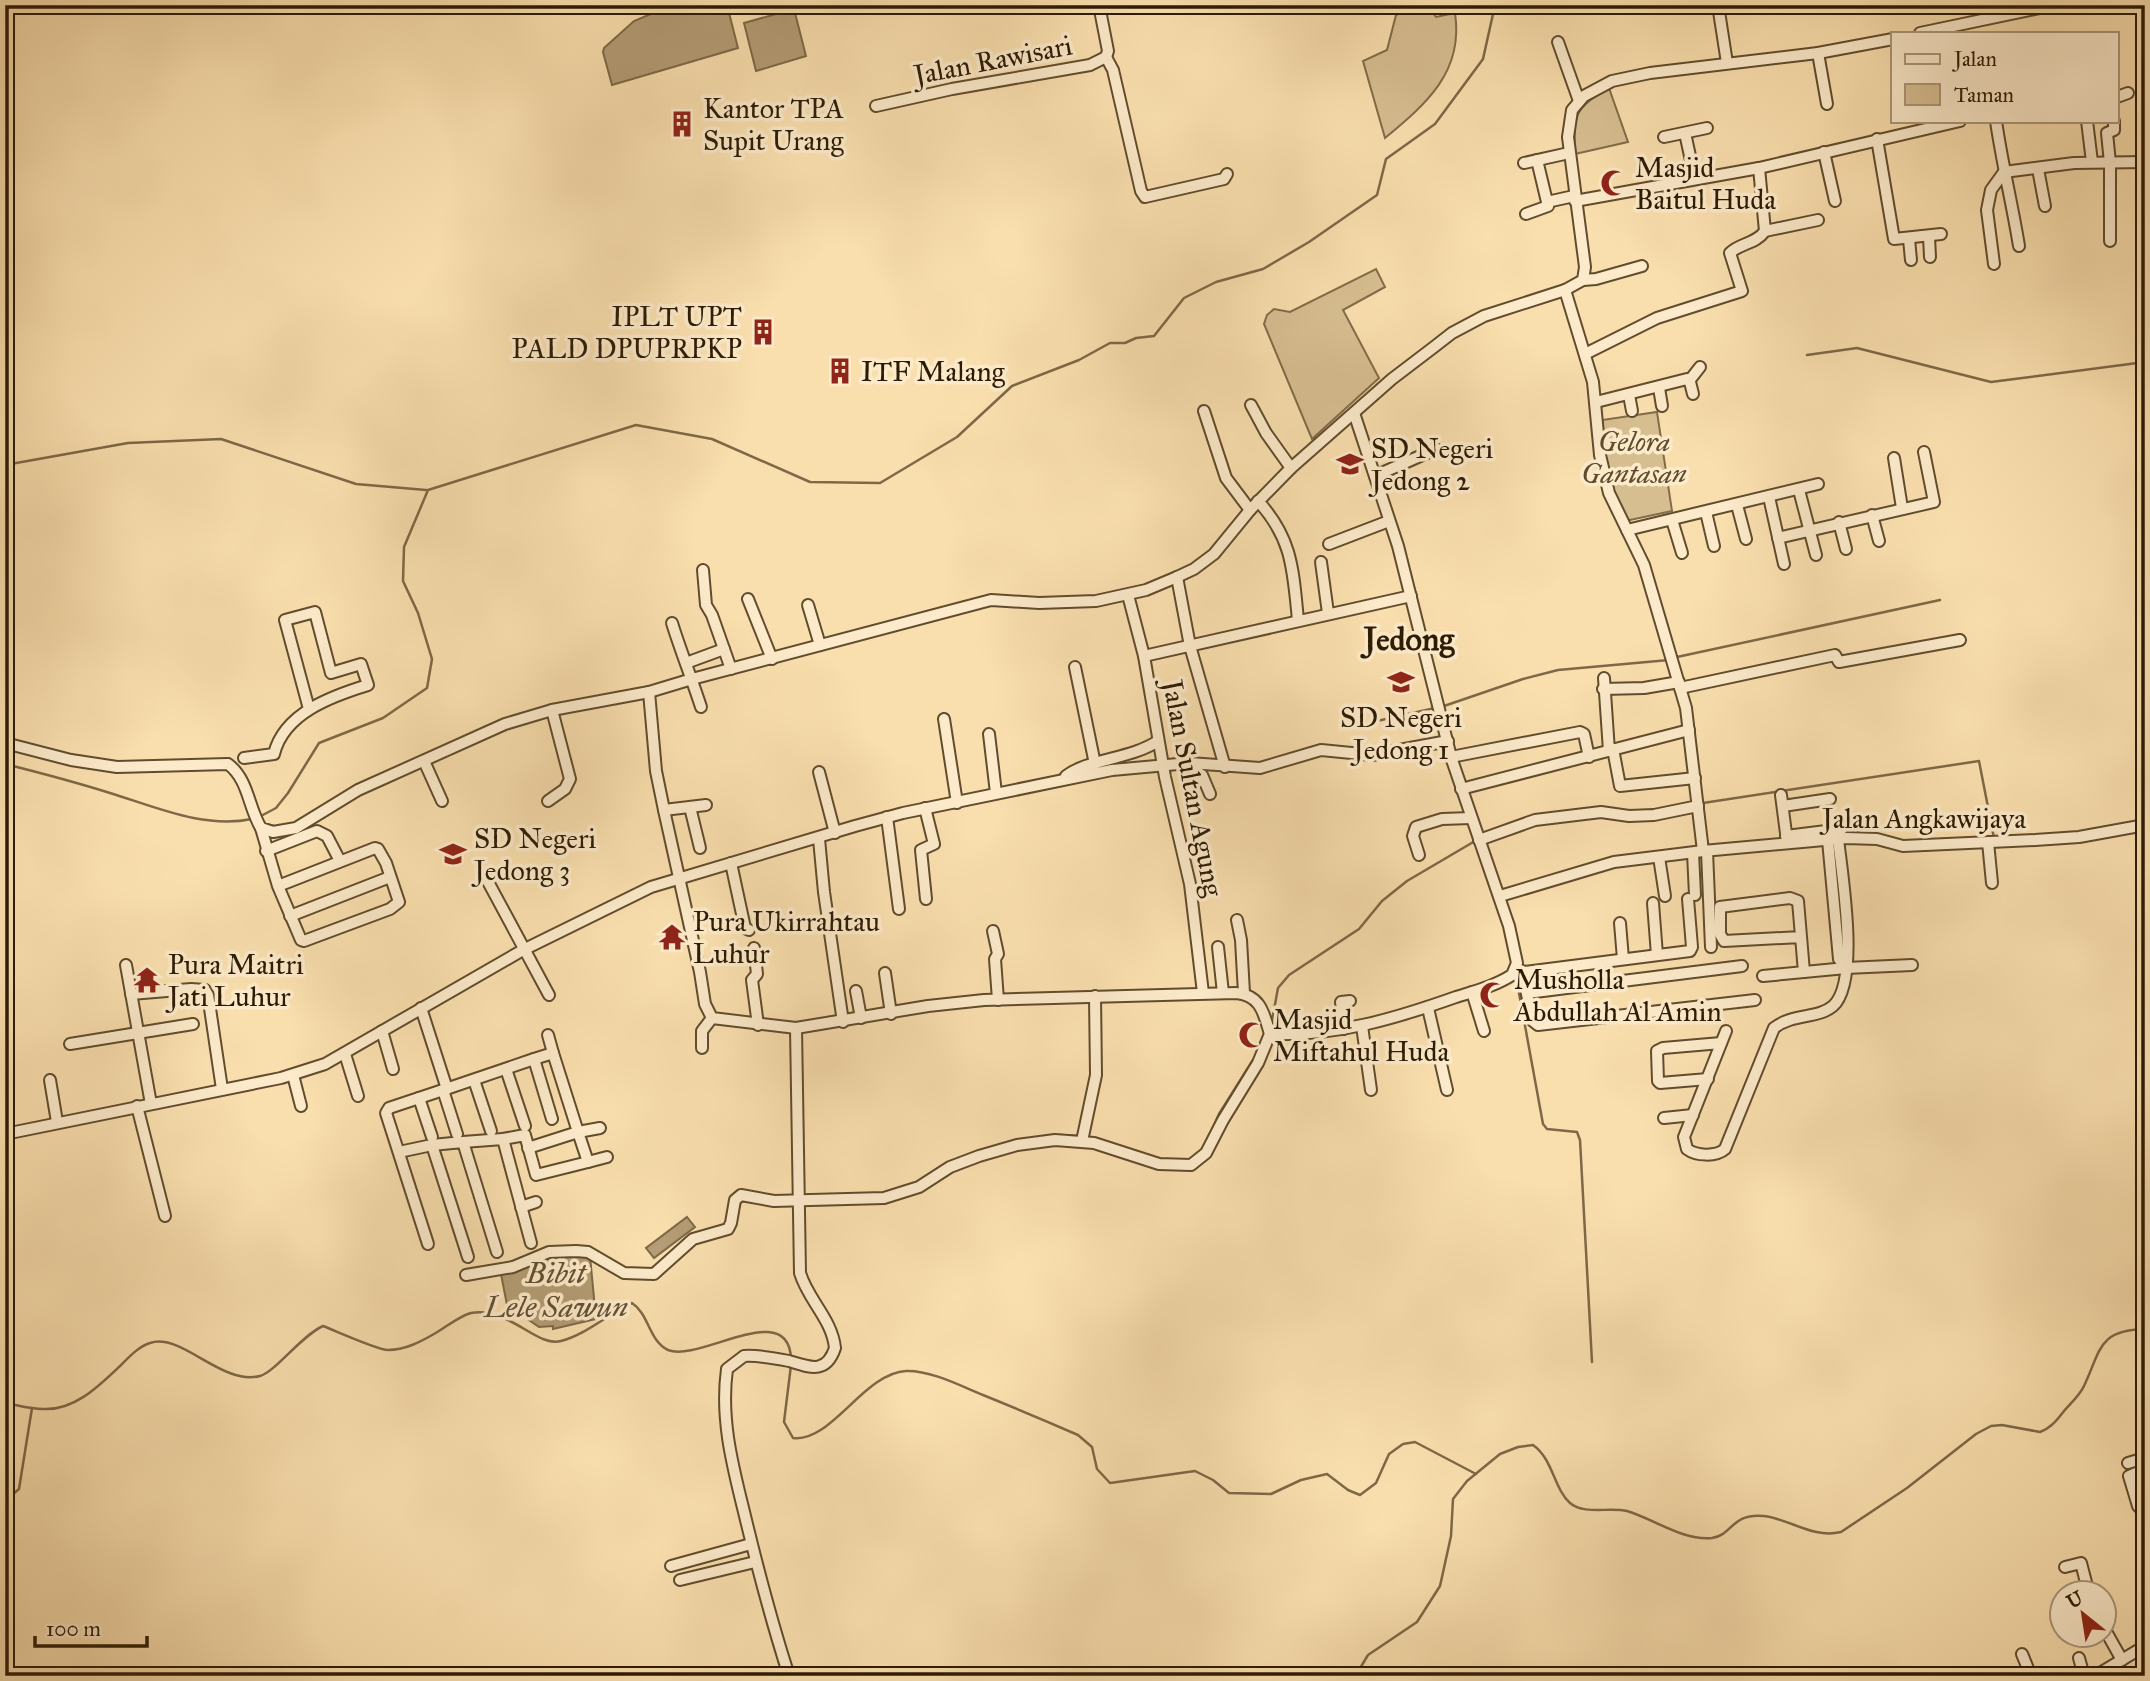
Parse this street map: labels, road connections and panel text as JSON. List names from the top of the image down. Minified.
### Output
{"streets":{"street":["Jalan Rawisari","Jalan Sultan Agung","Jalan Angkawijaya"]},"districts":["Jedong"],"water":["Bibit Lele Sawun"],"parks":["Gelora Gantasan"],"places":{"building":["Kantor TPA Supit Urang","IPLT UPT PALD DPUPRPKP","ITF Malang"],"mosque":["Masjid Baitul Huda","Musholla Abdullah Al Amin","Masjid Miftahul Huda"],"school or university":["SD Negeri Jedong 2","SD Negeri Jedong 1","SD Negeri Jedong 3"],"temple":["Pura Ukirrahtau Luhur","Pura Maitri Jati Luhur"]},"legend":["Jalan","Taman"],"scale_bar":"100 m","north":"top left"}
